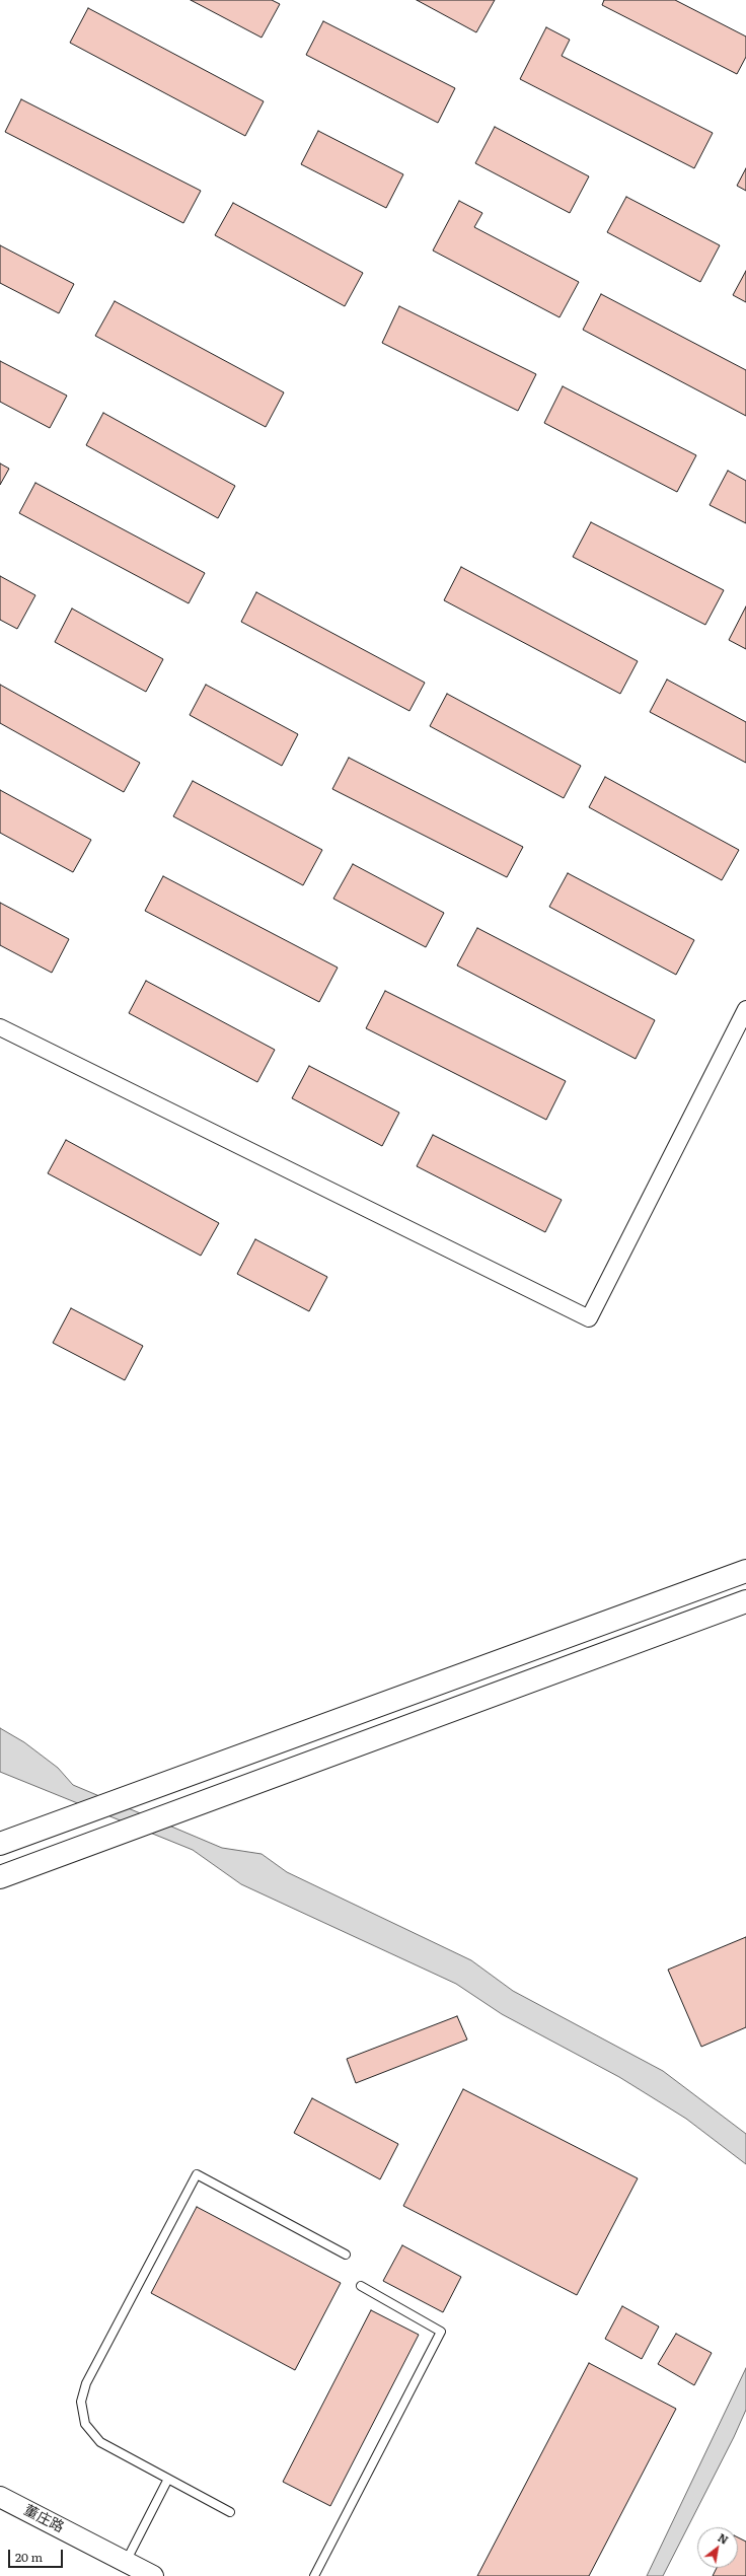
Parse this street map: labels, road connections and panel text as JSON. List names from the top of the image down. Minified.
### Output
{"streets":{"street":["董庄路"]},"scale_bar":"20 m","north":"top right"}
